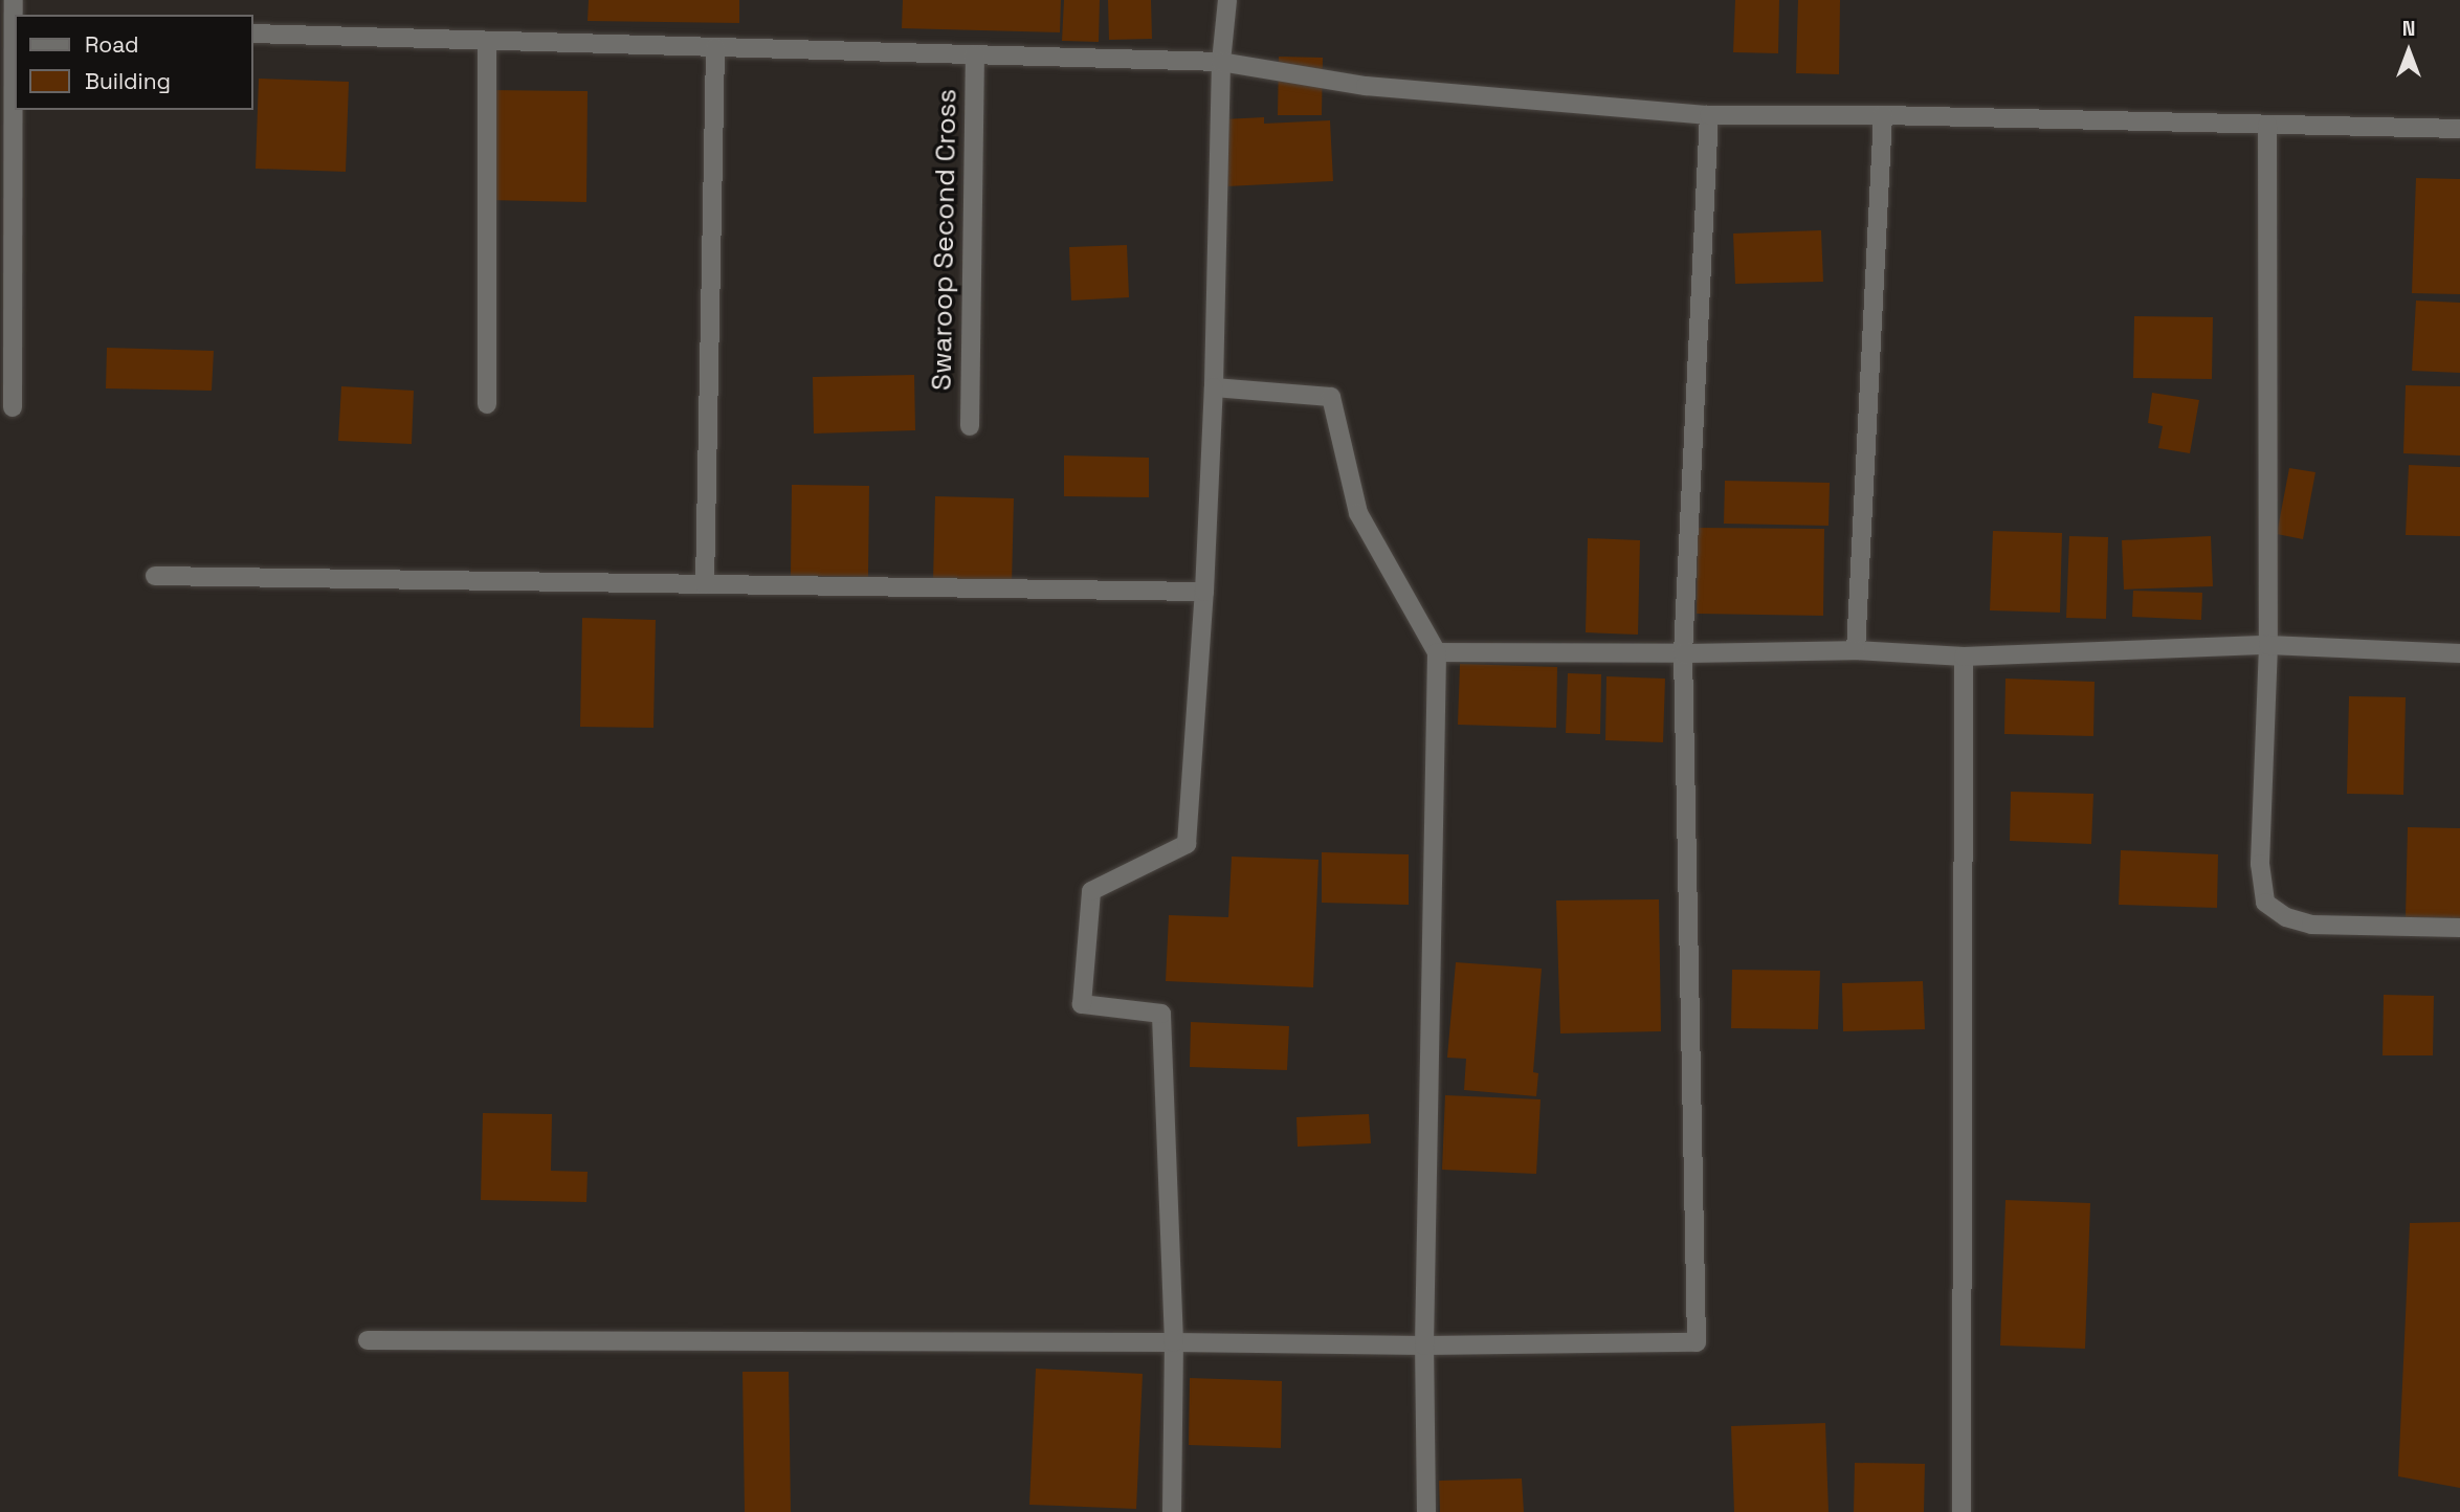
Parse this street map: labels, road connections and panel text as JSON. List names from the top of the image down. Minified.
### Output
{"streets":{"street":["Swaroop Second Cross"]},"legend":["Road","Building"],"north":"top"}
